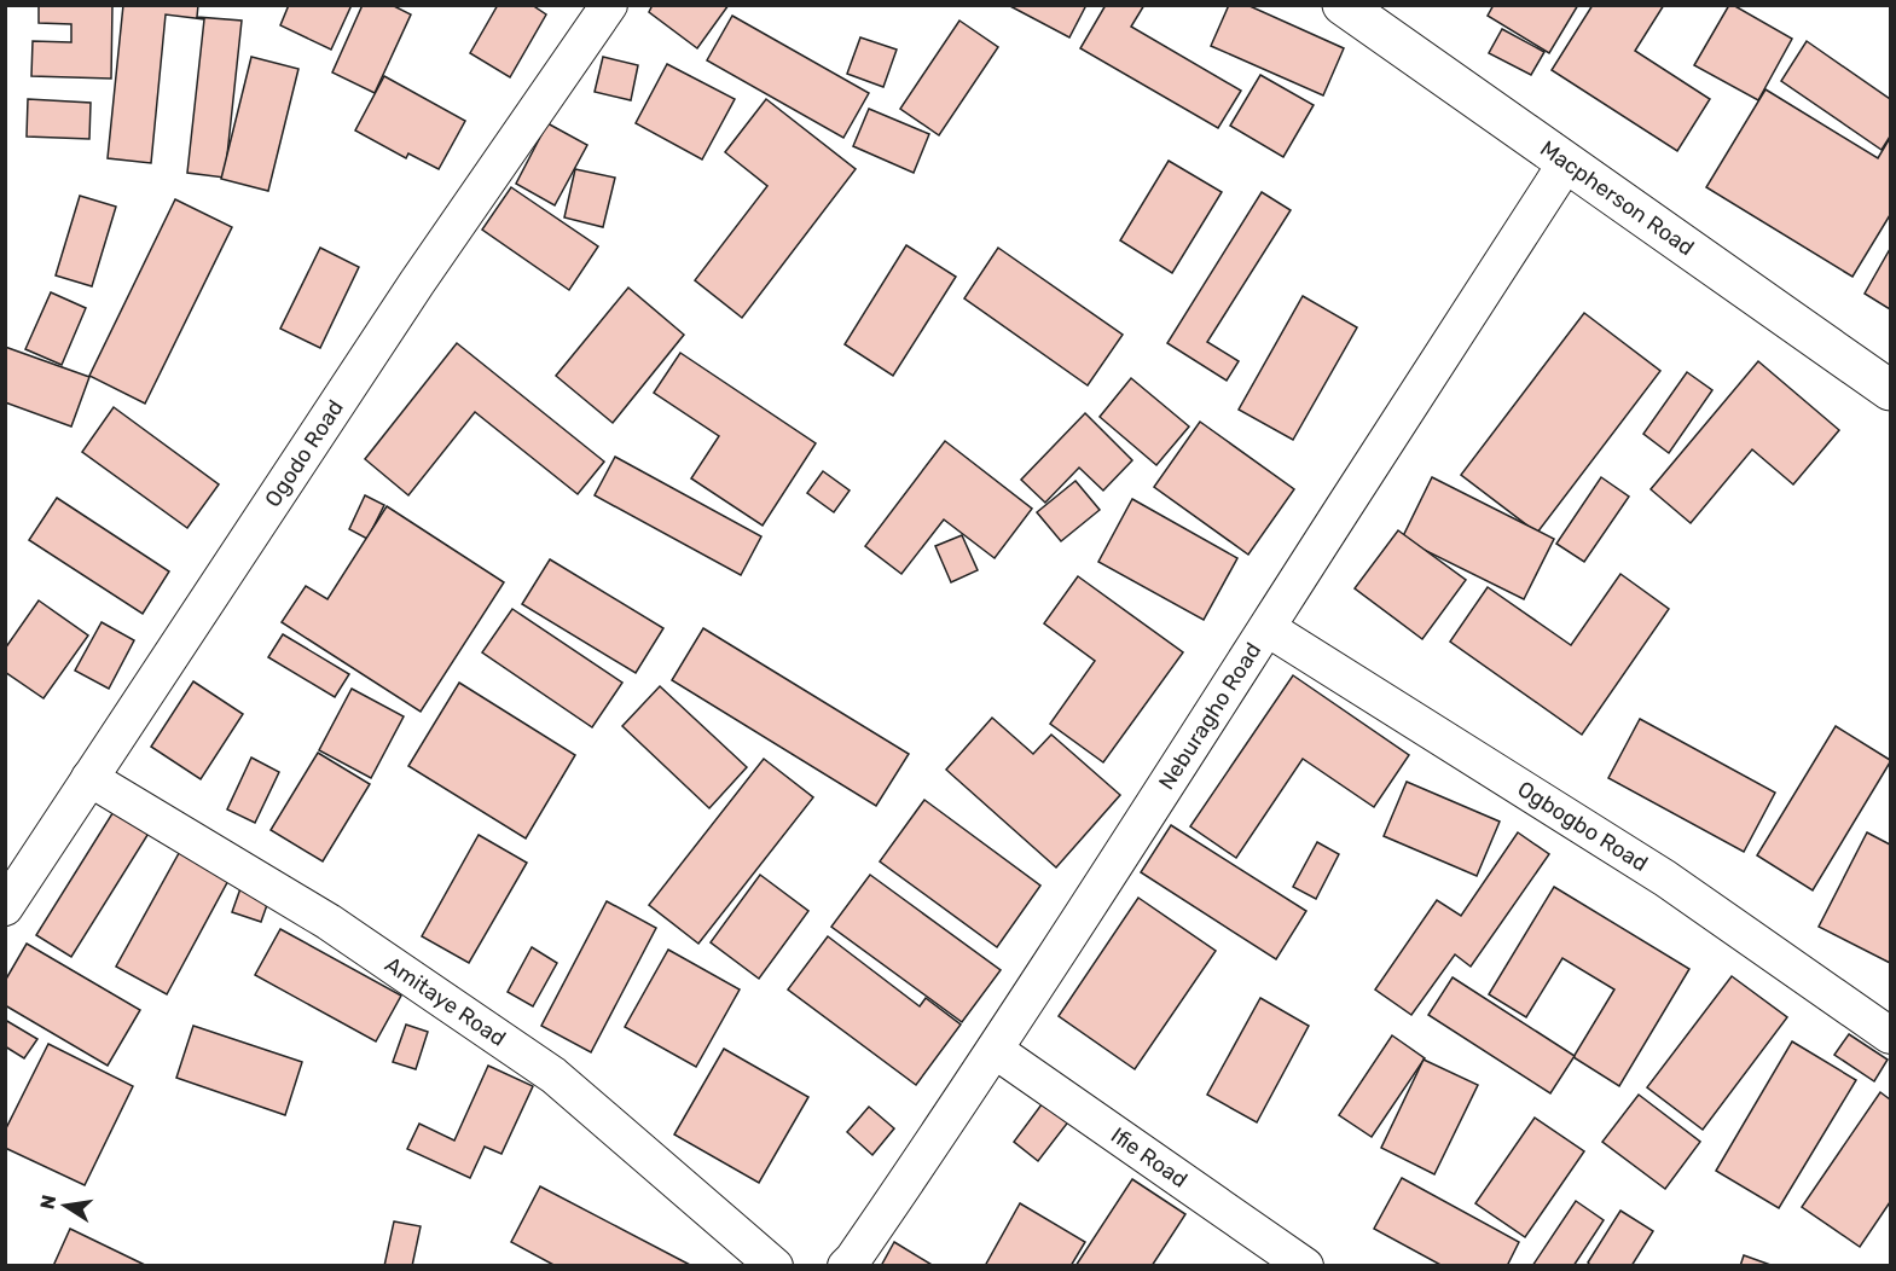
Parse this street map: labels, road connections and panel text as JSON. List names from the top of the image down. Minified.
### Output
{"streets":{"street":["Macpherson Road","Ogodo Road","Neburagho Road","Ogbogbo Road","Amitaye Road","Ifie Road"]},"crossings":[["Macpherson Road","Neburagho Road"],["Ogodo Road","Amitaye Road"],["Neburagho Road","Ogbogbo Road"],["Neburagho Road","Ifie Road"]],"north":"left"}
